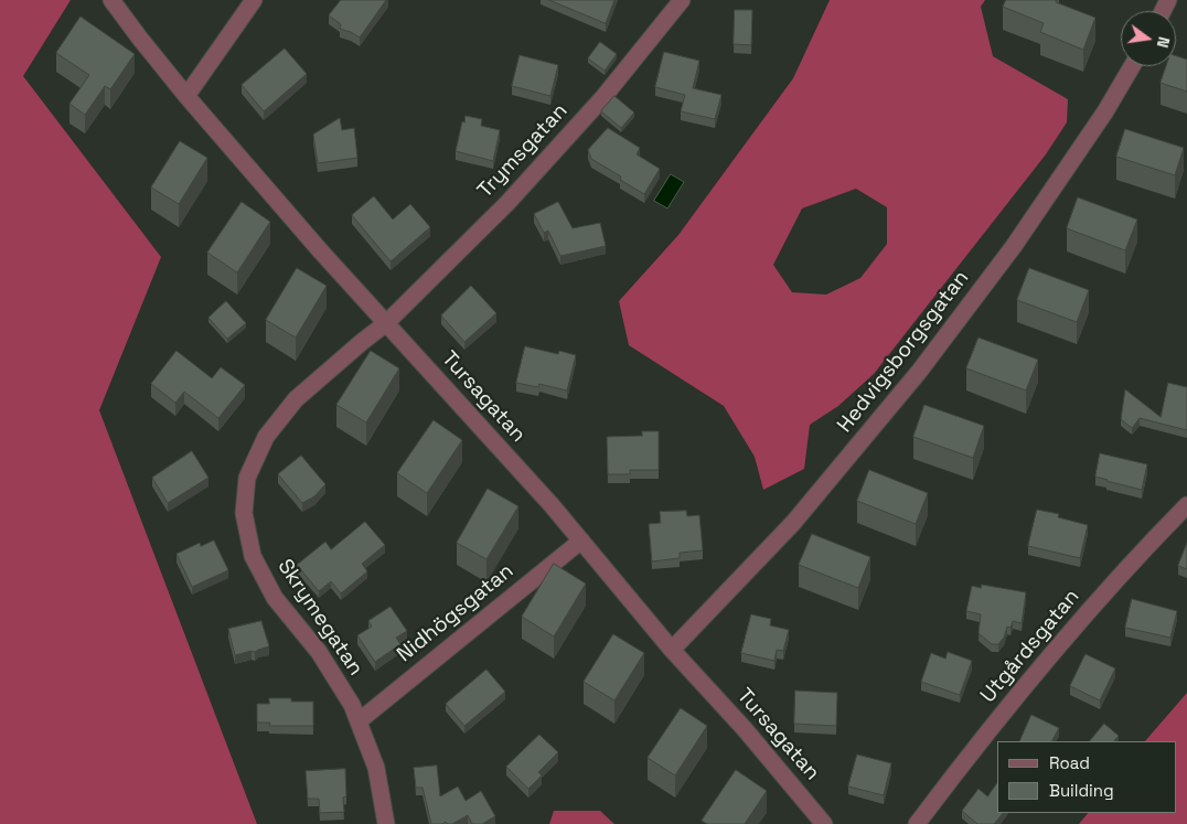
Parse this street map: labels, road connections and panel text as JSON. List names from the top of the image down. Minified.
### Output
{"streets":{"street":["Trymsgatan","Hedvigsborgsgatan","Tursagatan","Nidhögsgatan","Skrymegatan","Utgårdsgatan"]},"crossings":[["Trymsgatan","Tursagatan"],["Trymsgatan","Skrymegatan"],["Hedvigsborgsgatan","Tursagatan"],["Tursagatan","Nidhögsgatan"],["Tursagatan","Skrymegatan"],["Nidhögsgatan","Skrymegatan"]],"legend":["Road","Building"],"north":"right"}
